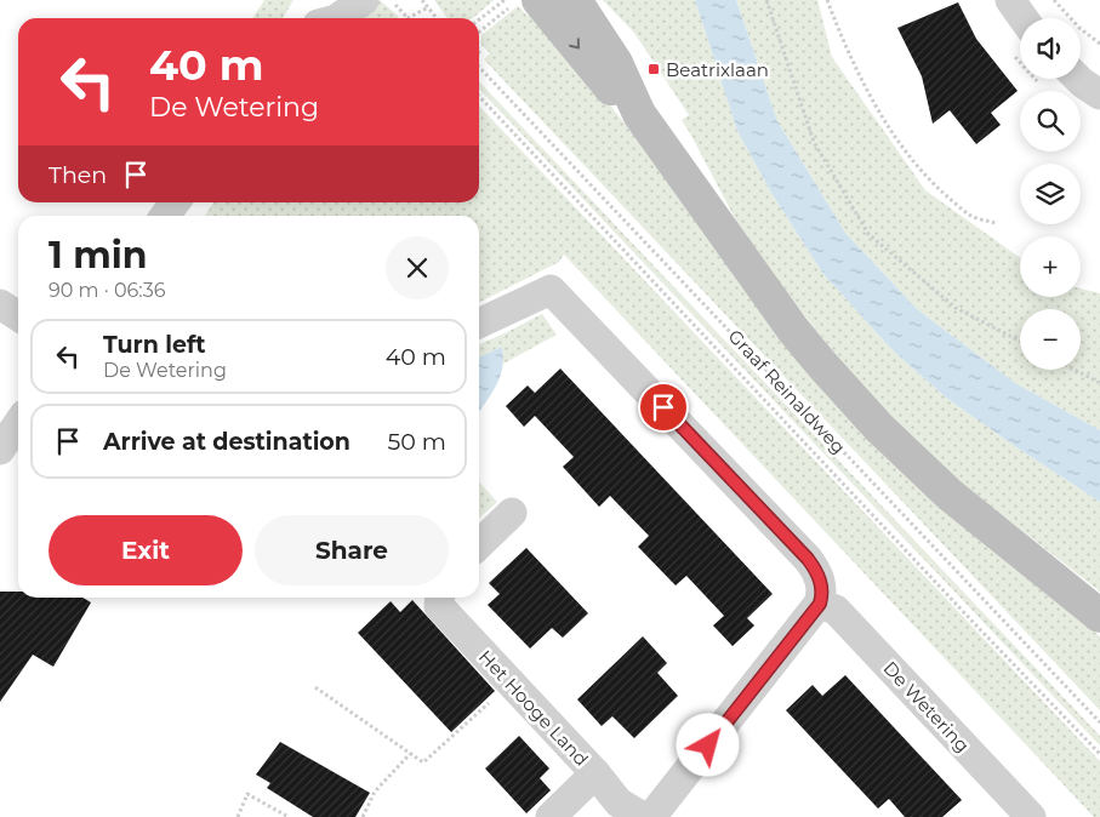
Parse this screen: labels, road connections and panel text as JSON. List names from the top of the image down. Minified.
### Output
{"streets":{"street":["De Wetering","Het Hooge Land"],"path":["Graaf Reinaldweg"]},"places":{"transit":["Beatrixlaan"]},"page":{"map_buttons":["+","−"],"turn":["40 m","De Wetering"],"then":"Then","heading":["1 min","90 m · 06:36"],"list":[{"name":"Turn left","note":"De Wetering","value":"40 m"},{"name":"Arrive at destination","value":"50 m"}],"buttons":["Exit","Share"]}}
